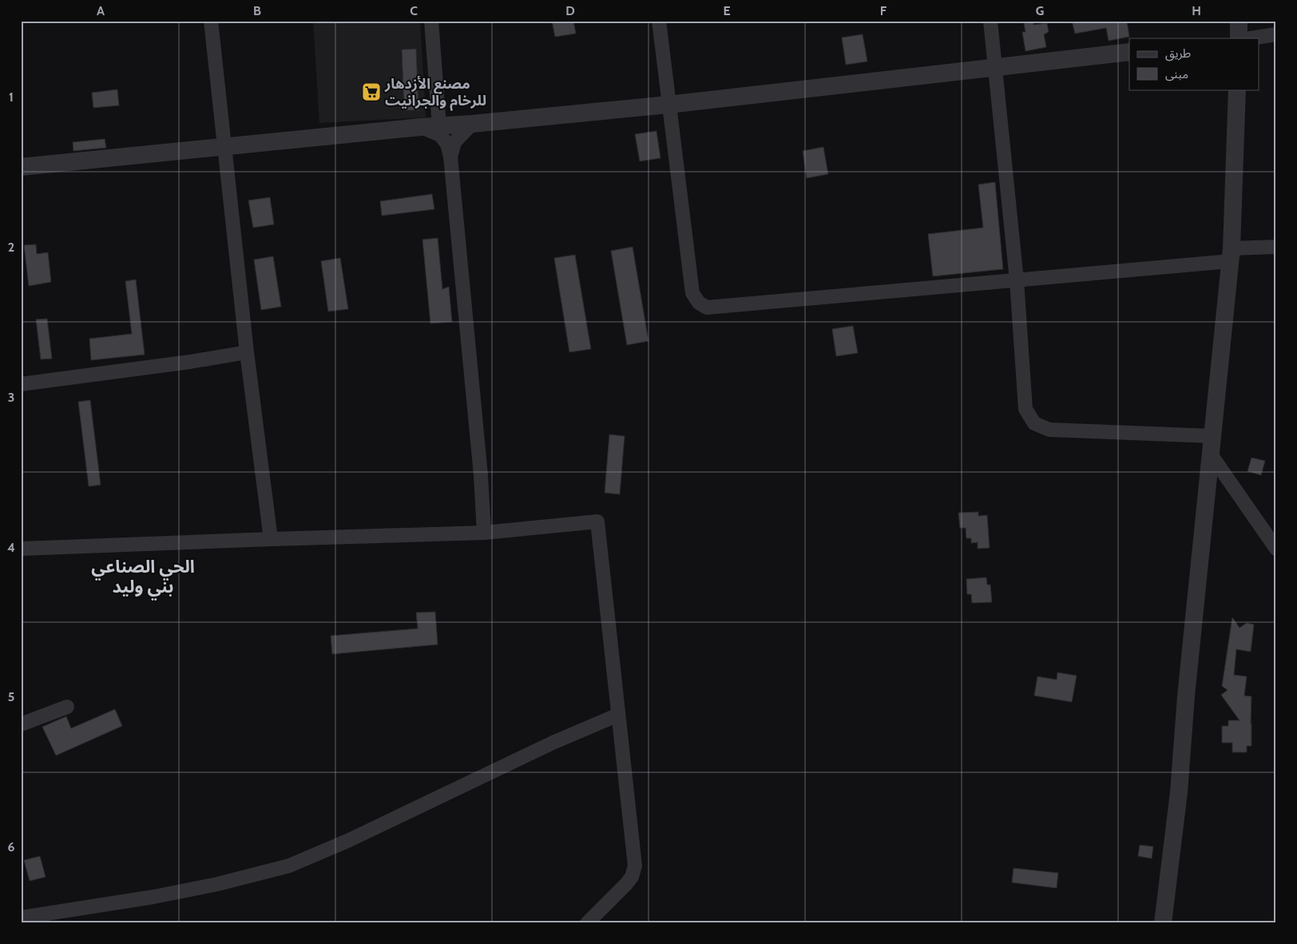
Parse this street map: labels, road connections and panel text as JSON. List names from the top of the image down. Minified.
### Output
{"districts":["الحي الصناعي بني وليد"],"places":{"supermarket":["مصنع الأزدهار للرخام والجرانيت"]},"legend":["طريق","مبنى"],"grid":{"columns":["A","B","C","D","E","F","G","H"],"rows":["1","2","3","4","5","6"]}}
